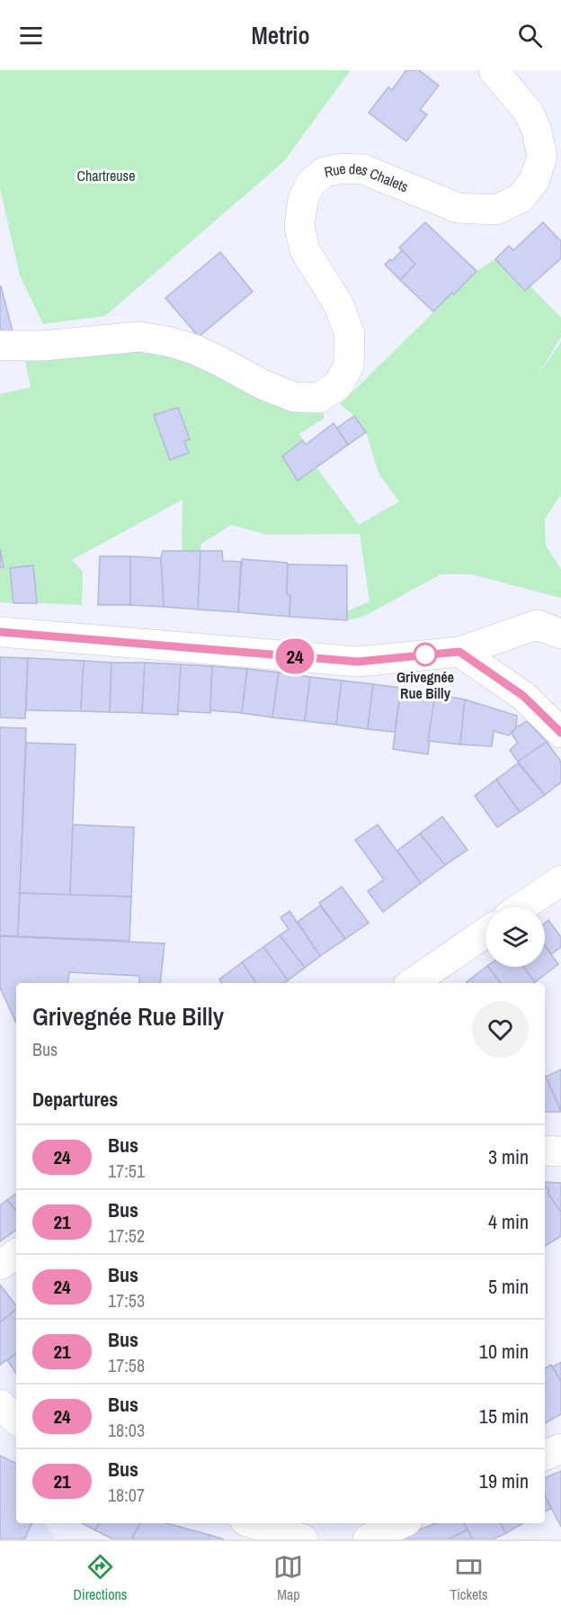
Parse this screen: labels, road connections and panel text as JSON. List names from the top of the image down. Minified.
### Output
{"streets":{"street":["Rue des Chalets"]},"parks":["Chartreuse"],"places":["Grivegnée Rue Billy"],"lines":["bus line 24"],"page":{"header":"Metrio","on_map":"24","heading":[["Grivegnée Rue Billy","Bus"],"Departures"],"list":[{"mark":"24","name":"Bus","note":"17:51","value":"3 min"},{"mark":"21","name":"Bus","note":"17:52","value":"4 min"},{"mark":"24","name":"Bus","note":"17:53","value":"5 min"},{"mark":"21","name":"Bus","note":"17:58","value":"10 min"},{"mark":"24","name":"Bus","note":"18:03","value":"15 min"},{"mark":"21","name":"Bus","note":"18:07","value":"19 min"}],"tabs":["Directions","Map","Tickets"]}}
